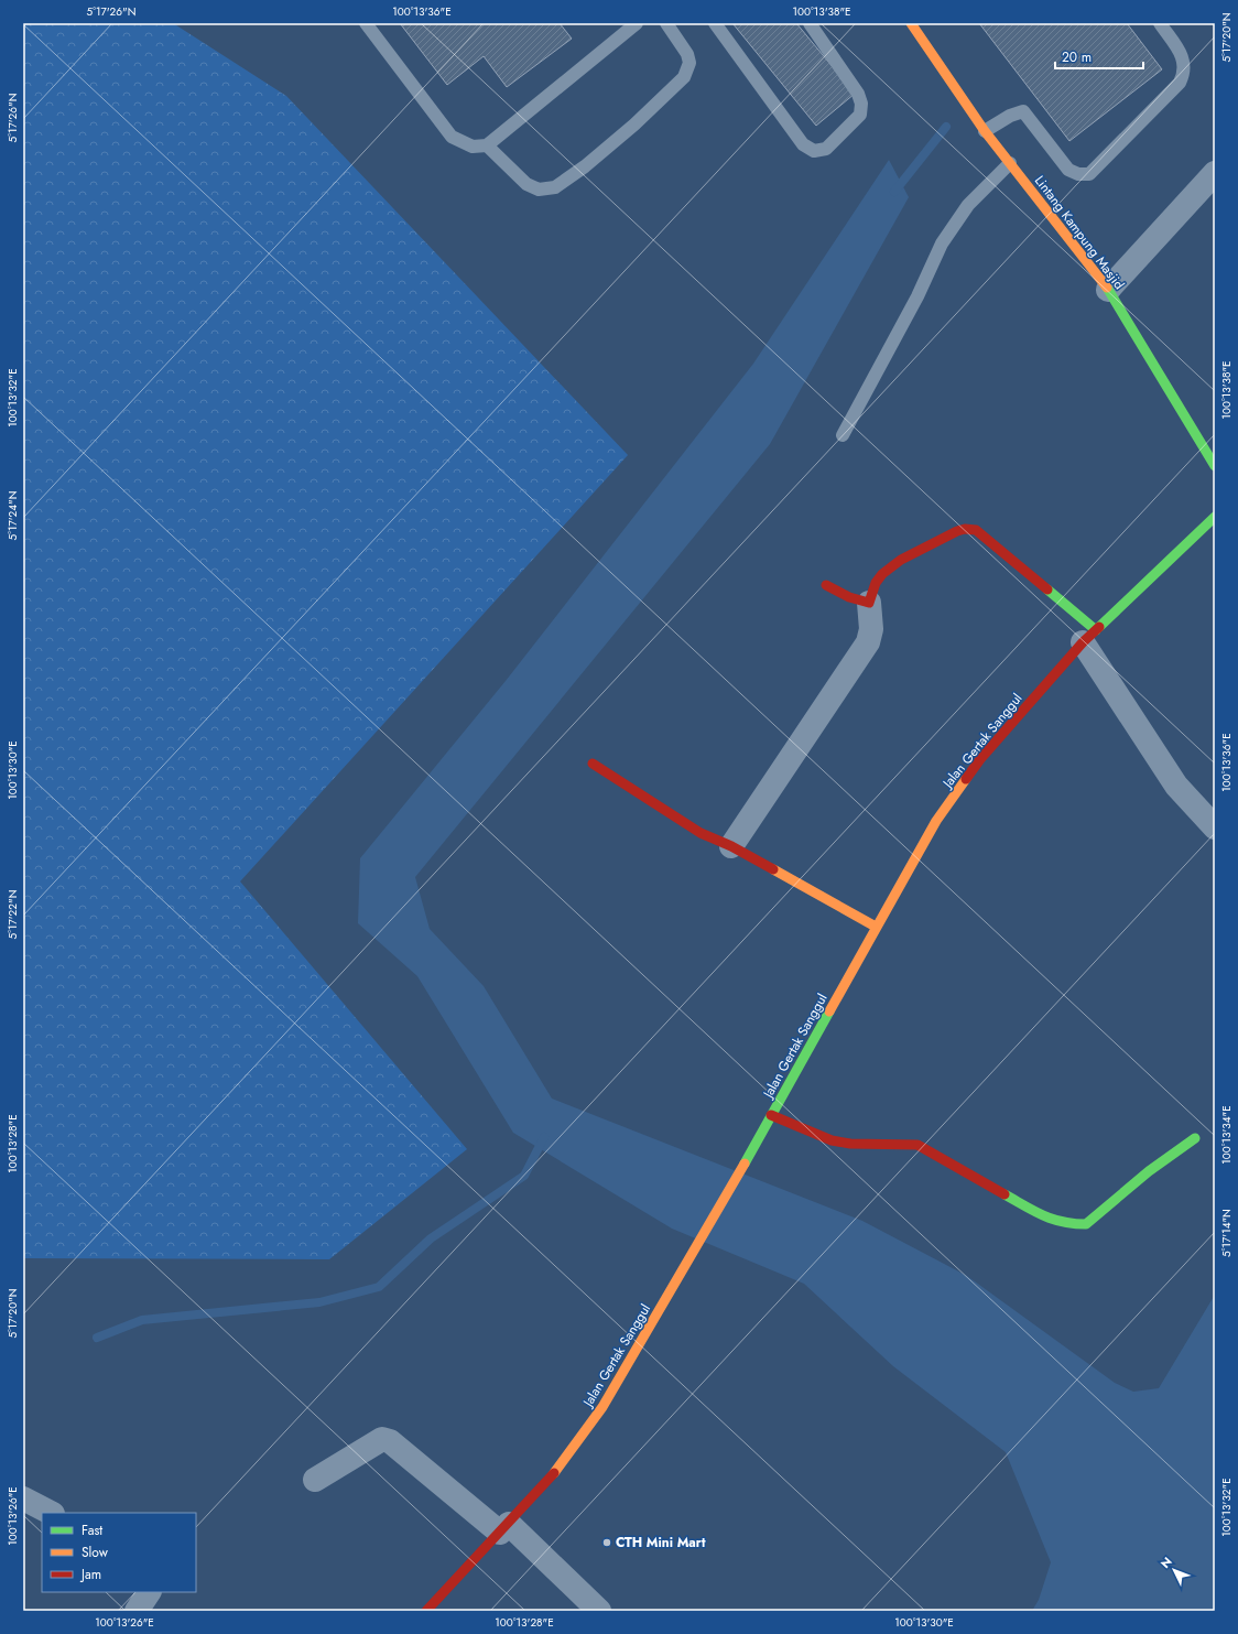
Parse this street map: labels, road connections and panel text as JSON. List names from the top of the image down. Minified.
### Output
{"streets":{"street":["Lintang Kampung Masjid","Jalan Gertak Sanggul"]},"places":["CTH Mini Mart"],"legend":["Fast","Slow","Jam"],"scale_bar":"20 m","north":"top left","coordinates":["5°17'26\"N","100°13'36\"E","100°13'38\"E","5°17'20\"N","100°13'32\"E","5°17'24\"N","100°13'30\"E","5°17'22\"N","100°13'34\"E","100°13'28\"E","5°17'14\"N","100°13'26\"E"]}
